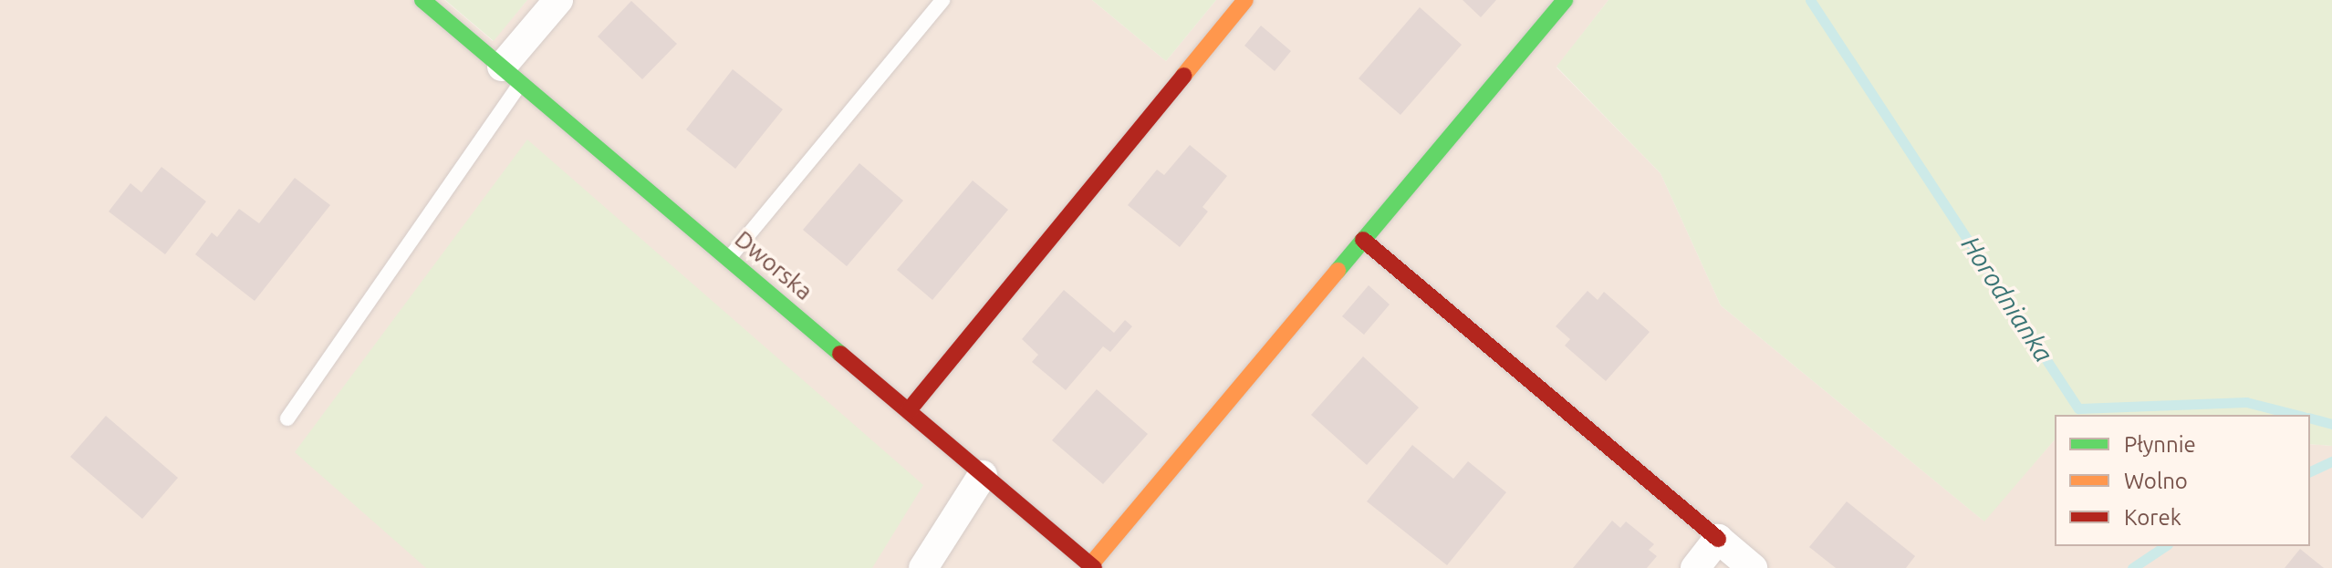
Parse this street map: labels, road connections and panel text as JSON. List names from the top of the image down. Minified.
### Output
{"streets":{"street":["Dworska"]},"water":["Horodnianka"],"legend":["Płynnie","Wolno","Korek"]}
